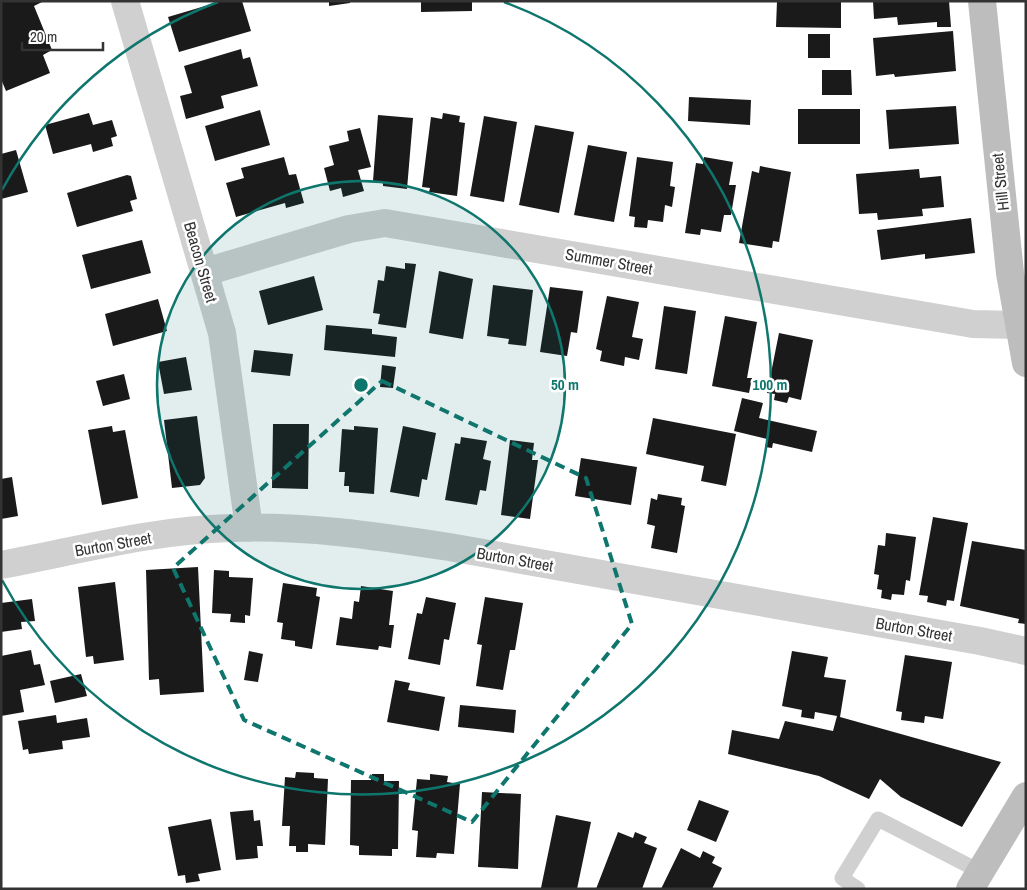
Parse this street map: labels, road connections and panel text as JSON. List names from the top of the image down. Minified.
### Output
{"streets":{"street":["Hill Street","Summer Street","Beacon Street","Burton Street"]},"crossings":[["Hill Street","Summer Street"],["Summer Street","Beacon Street"],["Beacon Street","Burton Street"]],"scale_bar":"20 m","rings":["50 m","100 m"]}
